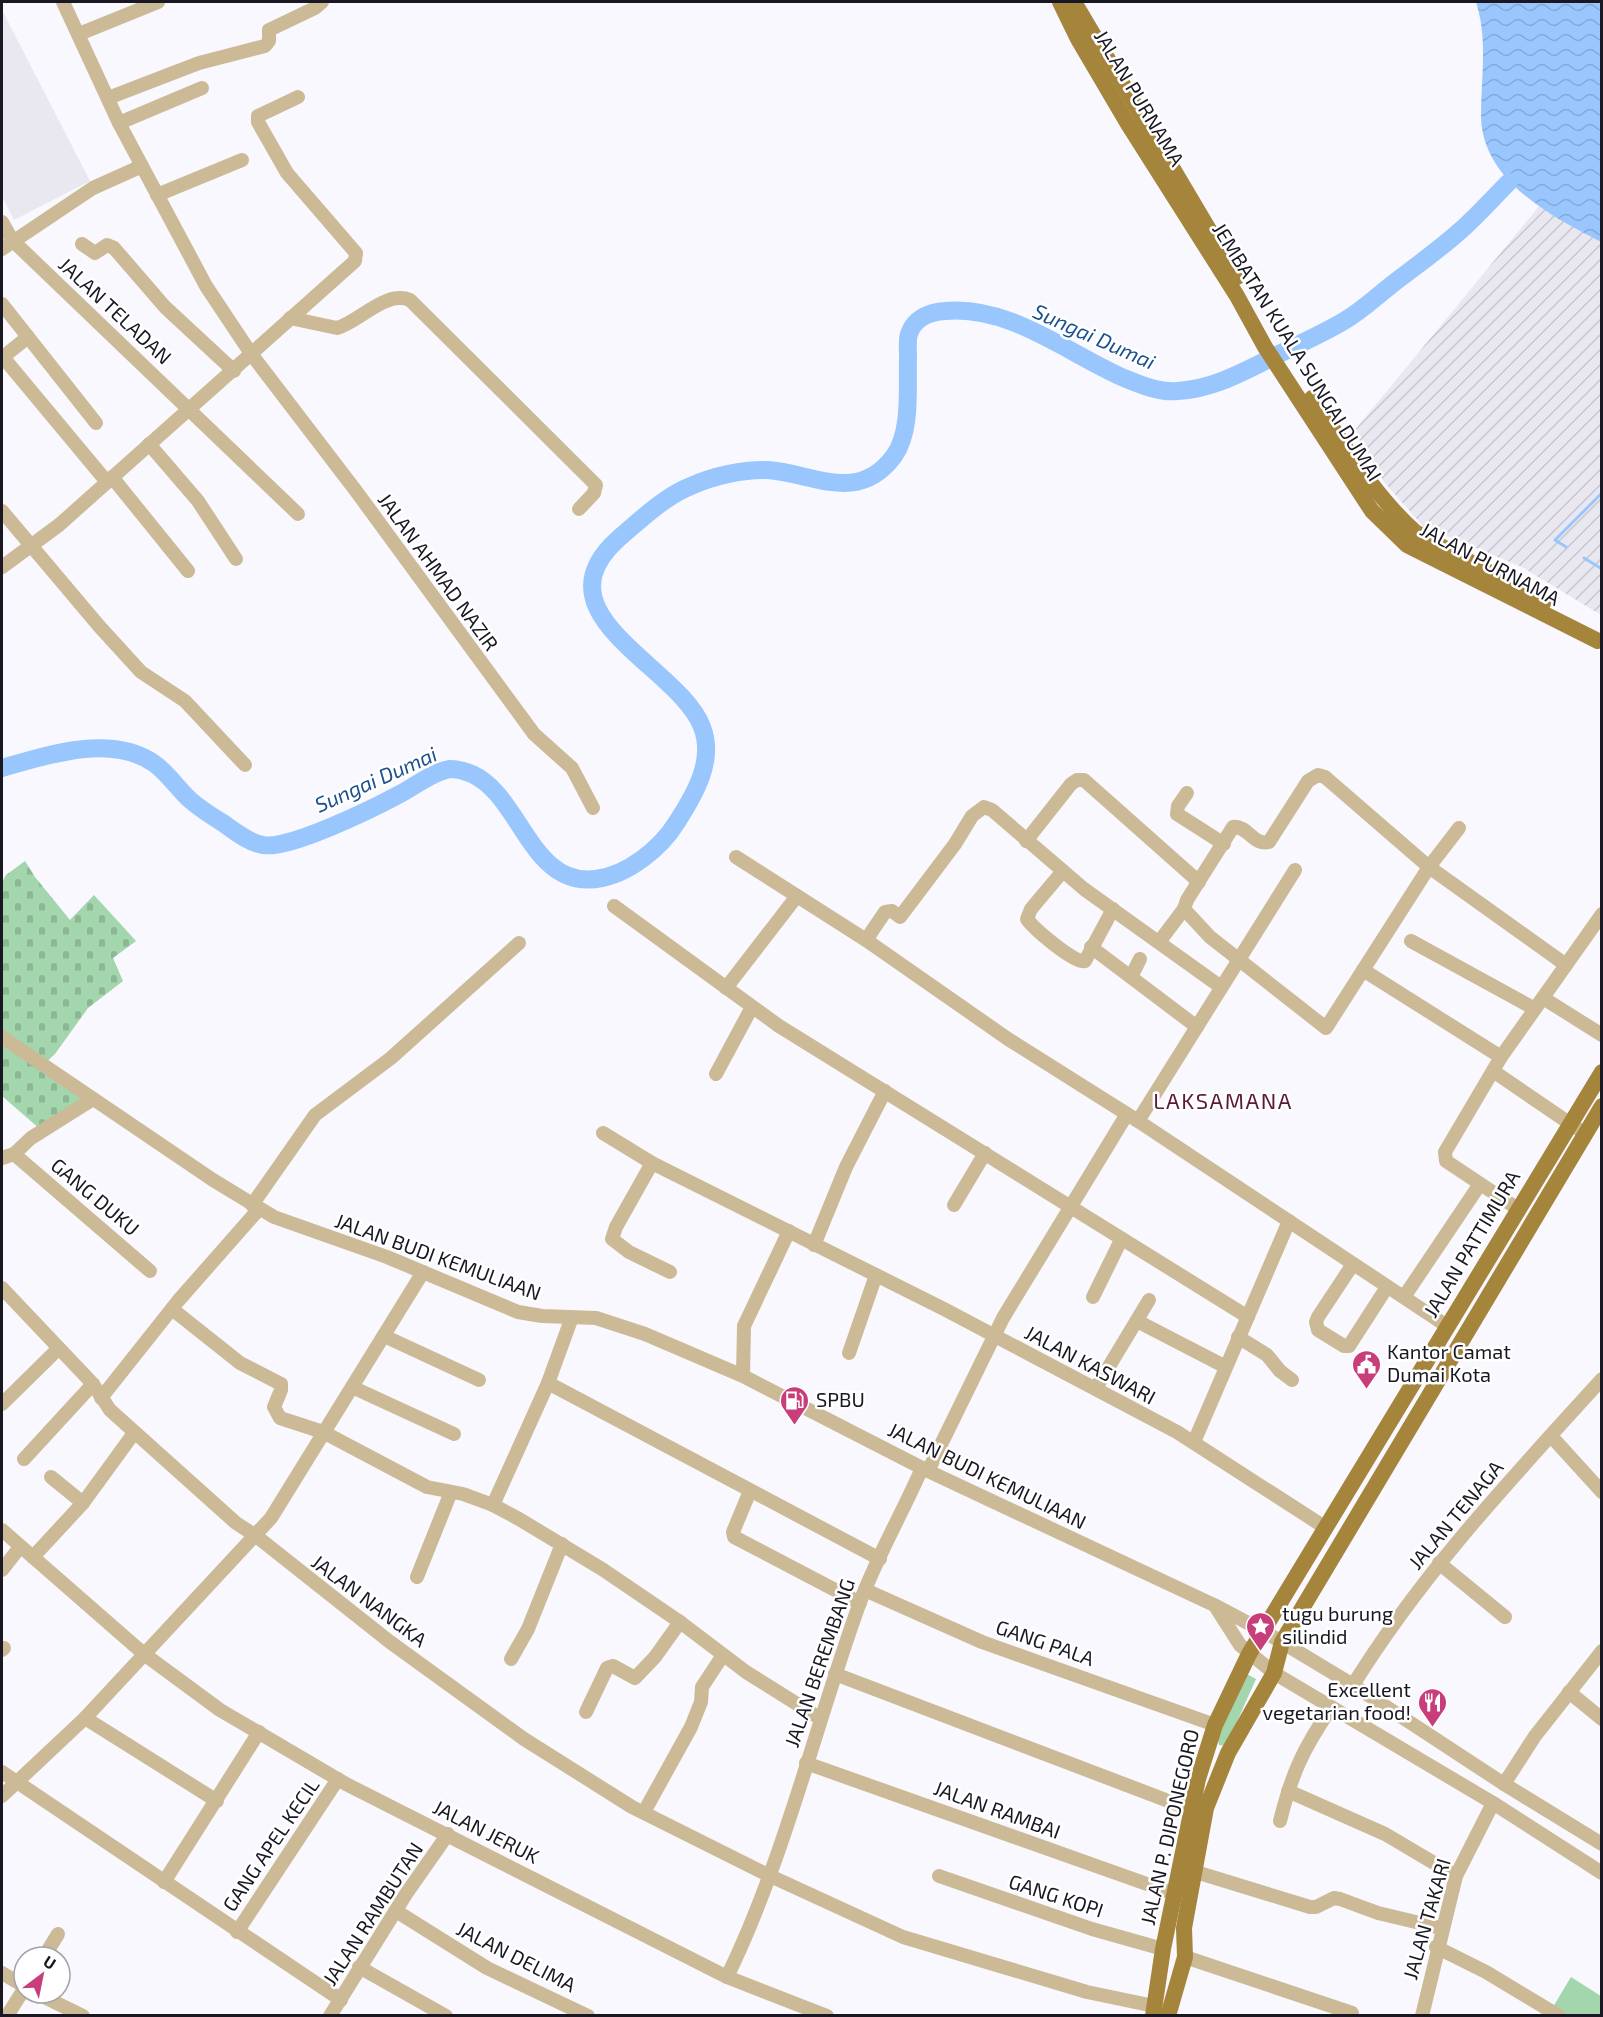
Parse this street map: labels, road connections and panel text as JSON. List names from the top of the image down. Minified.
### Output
{"streets":{"main road":["JALAN PURNAMA","JEMBATAN KUALA SUNGAI DUMAI","JALAN PATTIMURA","JALAN P. DIPONEGORO"],"street":["JALAN TELADAN","JALAN AHMAD NAZIR","GANG DUKU","JALAN BUDI KEMULIAAN","JALAN KASWARI","JALAN TENAGA","JALAN NANGKA","GANG PALA","JALAN BEREMBANG","JALAN RAMBAI","JALAN JERUK","GANG APEL KECIL","GANG KOPI","JALAN RAMBUTAN","JALAN TAKARI","JALAN DELIMA"]},"crossings":[["JALAN PURNAMA","JEMBATAN KUALA SUNGAI DUMAI"],["JALAN PATTIMURA","JALAN BUDI KEMULIAAN"],["JALAN PATTIMURA","JALAN KASWARI"],["JALAN PATTIMURA","JALAN NANGKA"],["JALAN PATTIMURA","JALAN P. DIPONEGORO"],["JALAN BUDI KEMULIAAN","JALAN TENAGA"],["JALAN BUDI KEMULIAAN","JALAN BEREMBANG"],["JALAN BUDI KEMULIAAN","JALAN P. DIPONEGORO"],["JALAN BUDI KEMULIAAN","JALAN TAKARI"],["JALAN KASWARI","JALAN BEREMBANG"],["JALAN NANGKA","JALAN BEREMBANG"],["JALAN NANGKA","JALAN P. DIPONEGORO"],["GANG PALA","JALAN BEREMBANG"],["GANG PALA","JALAN P. DIPONEGORO"],["JALAN BEREMBANG","JALAN RAMBAI"],["JALAN BEREMBANG","JALAN JERUK"],["JALAN RAMBAI","JALAN P. DIPONEGORO"],["JALAN P. DIPONEGORO","GANG KOPI"],["JALAN JERUK","GANG APEL KECIL"],["JALAN JERUK","JALAN RAMBUTAN"],["JALAN RAMBUTAN","JALAN DELIMA"]],"districts":["LAKSAMANA"],"water":["Sungai Dumai"],"places":{"public building":["Kantor Camat Dumai Kota"],"fuel station":["SPBU"],"place":["tugu burung silindid"],"restaurant":["Excellent vegetarian food!"]},"north":"top right"}
